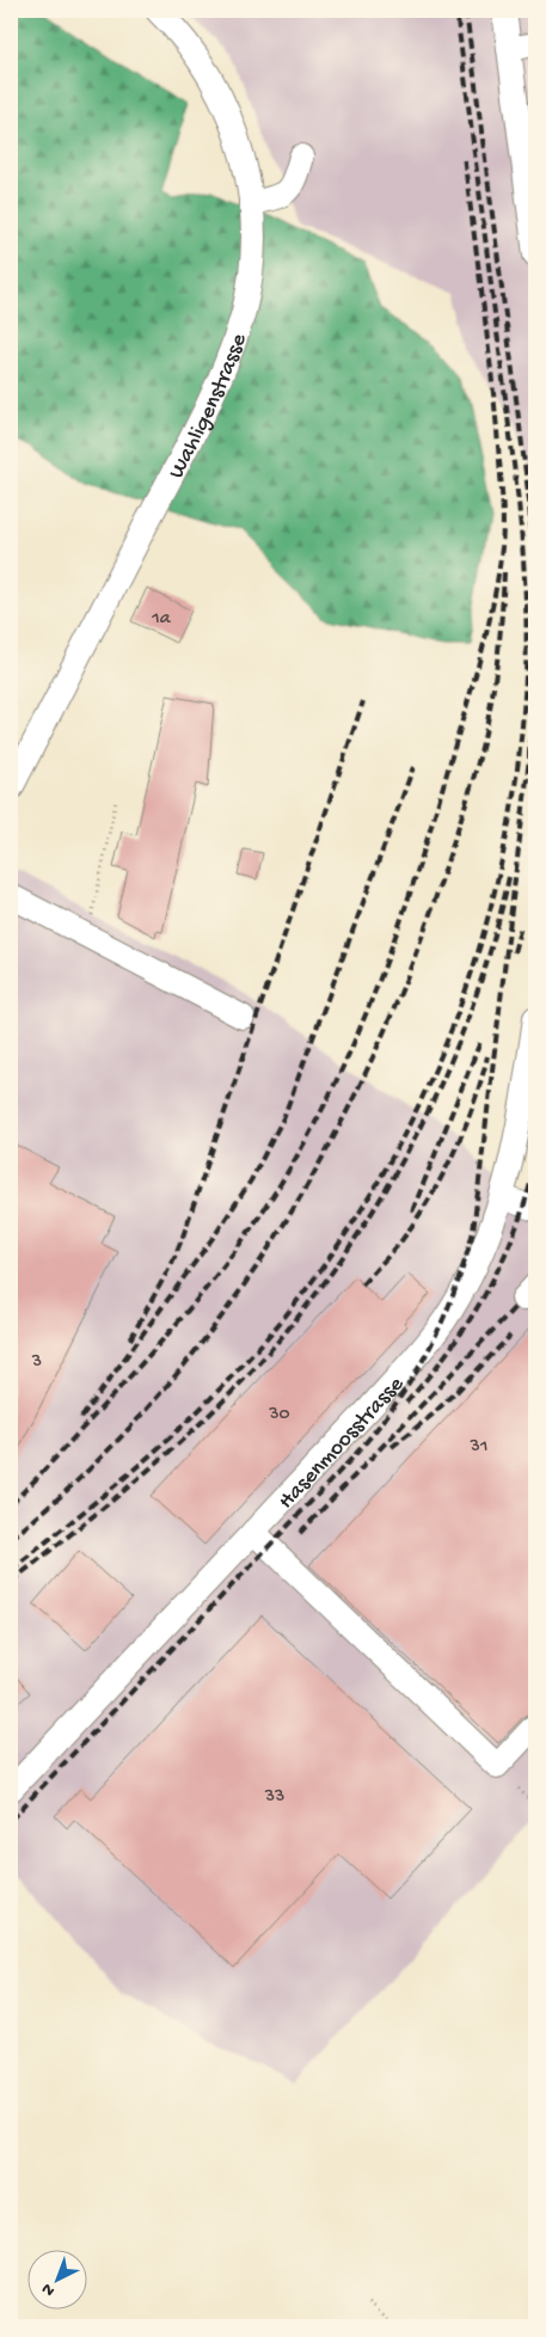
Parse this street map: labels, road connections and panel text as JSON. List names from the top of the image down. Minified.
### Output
{"streets":{"street":["Wahligenstrasse","Hasenmoosstrasse"]},"house_numbers":["1a","3","30","31","33"],"north":"bottom left"}
